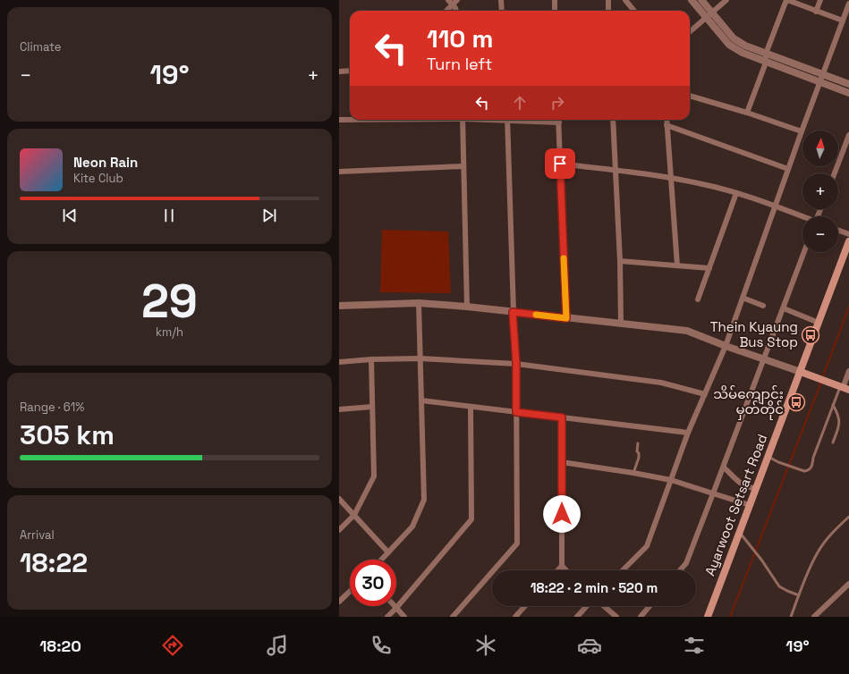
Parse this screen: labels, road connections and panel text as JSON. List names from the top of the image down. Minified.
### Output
{"streets":{"main road":["Ayarwoot Setsart Road"]},"places":{"bus stop":["Thein Kyaung Bus Stop","သိမ်ကျောင်း မှတ်တိုင်"]},"north":"top","page":{"tile":["Climate",["29","km/h"],["Range · 61%","305 km"],["Arrival","18:22"]],"turn":["110 m","Turn left"],"heat":["−","19°","+"],"map_buttons":["+","−"],"song":["Neon Rain","Kite Club"],"limit":"30","trip":"18:22 · 2 min · 520 m","tabs":["18:20","19°"]}}
